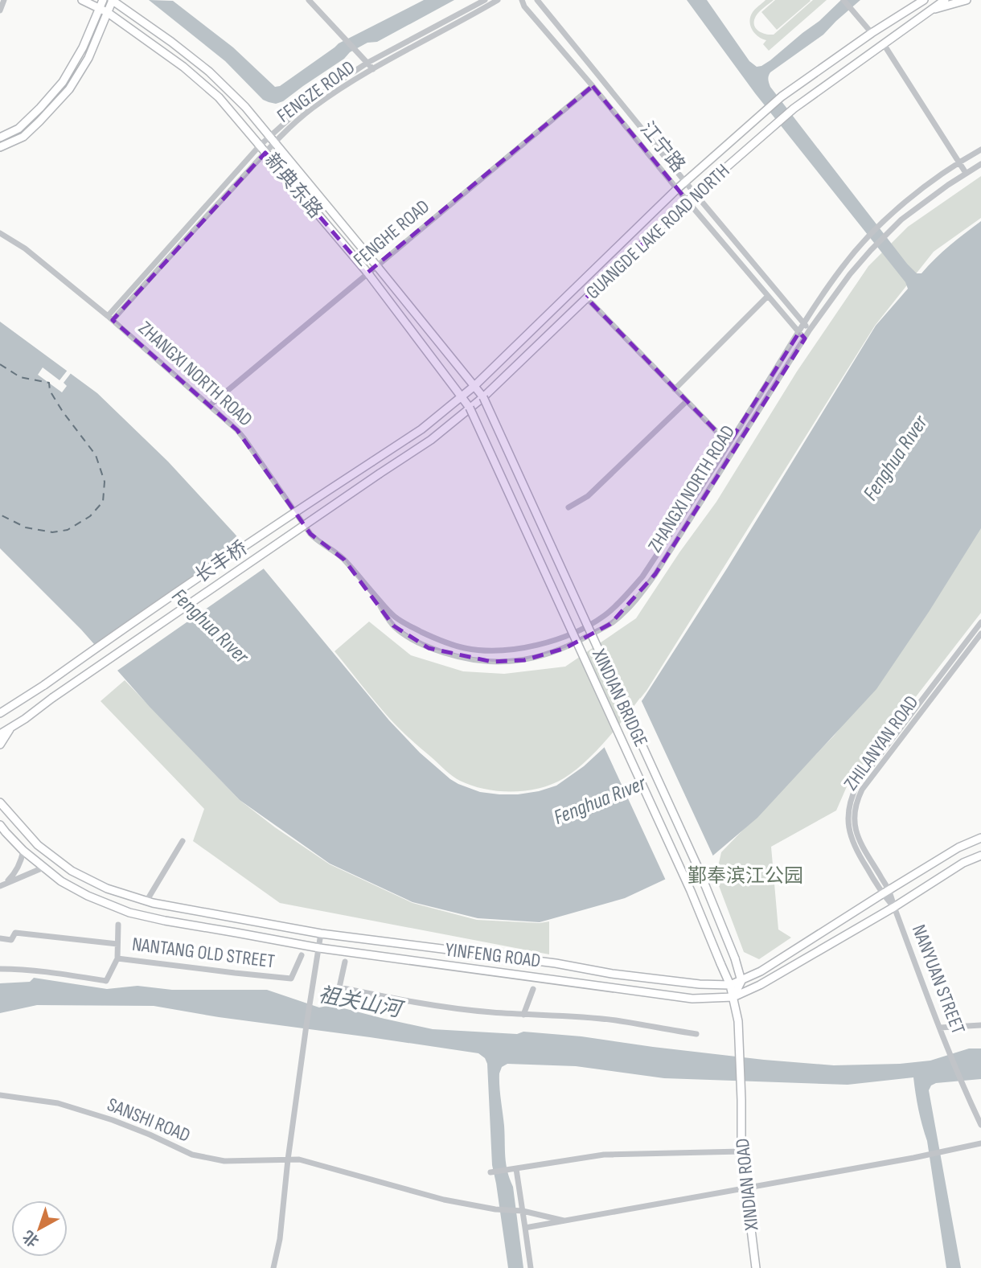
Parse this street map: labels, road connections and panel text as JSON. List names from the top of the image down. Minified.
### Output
{"streets":{"main road":["新典东路","GUANGDE LAKE ROAD NORTH","长丰桥","XINDIAN BRIDGE","YINFENG ROAD","XINDIAN ROAD"],"street":["FENGZE ROAD","江宁路","FENGHE ROAD","ZHANGXI NORTH ROAD","ZHILANYAN ROAD","NANTANG OLD STREET","NANYUAN STREET","SANSHI ROAD"]},"crossings":[["FENGZE ROAD","新典东路"],["FENGZE ROAD","ZHANGXI NORTH ROAD"],["江宁路","GUANGDE LAKE ROAD NORTH"],["江宁路","FENGHE ROAD"],["江宁路","ZHANGXI NORTH ROAD"],["新典东路","GUANGDE LAKE ROAD NORTH"],["新典东路","FENGHE ROAD"],["新典东路","XINDIAN BRIDGE"],["GUANGDE LAKE ROAD NORTH","长丰桥"],["GUANGDE LAKE ROAD NORTH","XINDIAN BRIDGE"],["FENGHE ROAD","ZHANGXI NORTH ROAD"],["XINDIAN BRIDGE","YINFENG ROAD"],["XINDIAN BRIDGE","XINDIAN ROAD"],["ZHILANYAN ROAD","YINFENG ROAD"],["ZHILANYAN ROAD","NANYUAN STREET"],["YINFENG ROAD","NANYUAN STREET"]],"water":["Fenghua Rıver","祖关山河"],"parks":["鄞奉滨江公园"],"north":"bottom left"}
